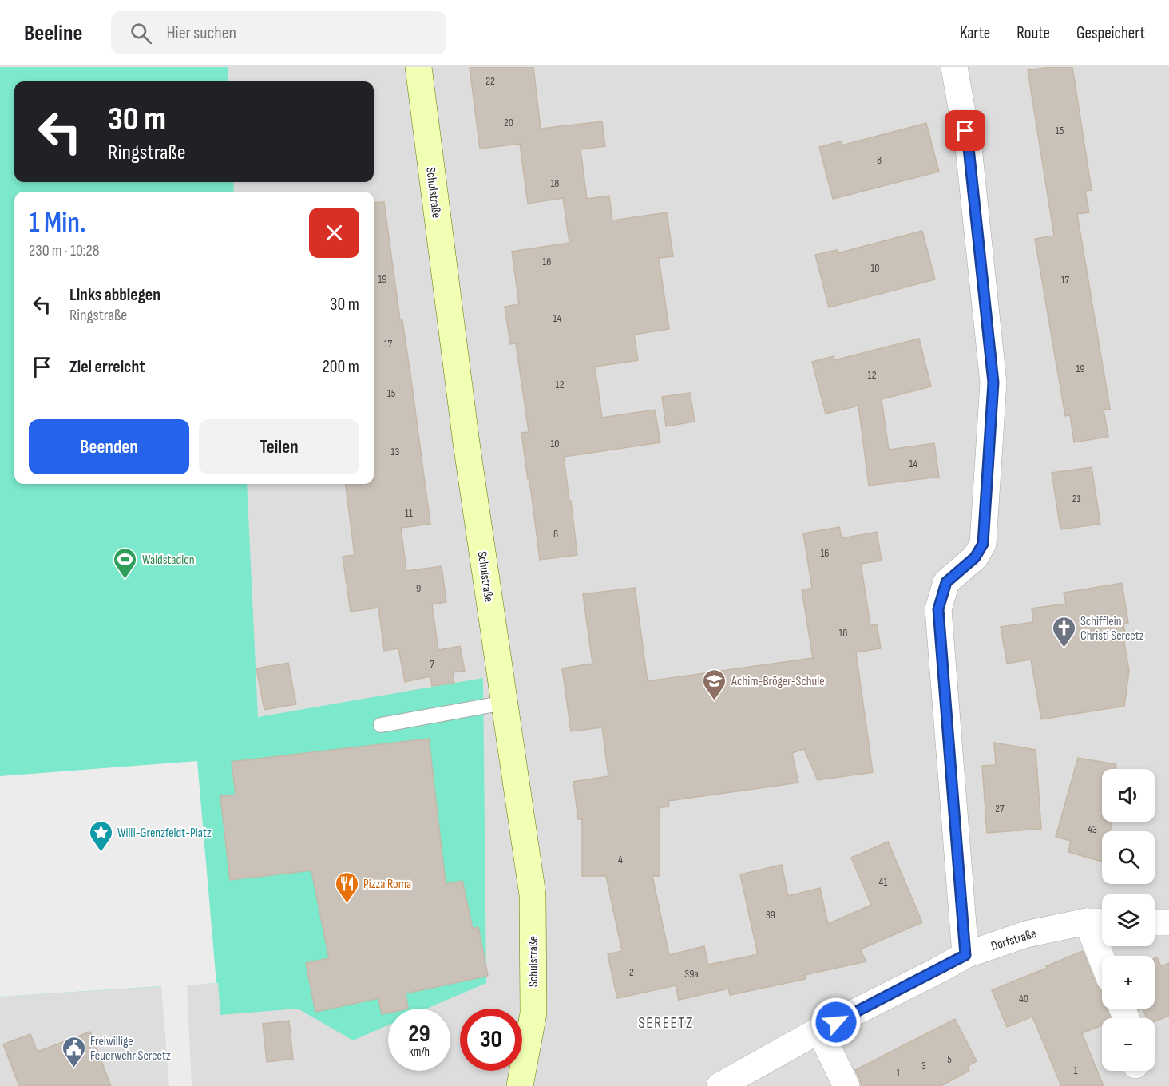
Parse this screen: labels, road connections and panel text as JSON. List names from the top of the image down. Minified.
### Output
{"streets":{"main road":["Schulstraße"],"street":["Dorfstraße"]},"districts":["SEREETZ"],"places":{"sports":["Waldstadion"],"church":["Schifflein Christi Sereetz"],"school or university":["Achim-Bröger-Schule"],"place":["Willi-Grenzfeldt-Platz"],"restaurant":["Pizza Roma"],"public building":["Freiwillige Feuerwehr Sereetz"]},"house_numbers":["22","20","15","8","18","16","10","19","17","14","17","19","12","12","15","10","13","14","21","11","8","16","9","18","7","27","43","4","41","39","2","39a","40","5","3","1","1"],"page":{"header":"Beeline","search":"Hier suchen","nav":["Karte","Route","Gespeichert"],"turn":["30 m","Ringstraße"],"heading":["1 Min.","230 m · 10:28"],"list":[{"name":"Links abbiegen","note":"Ringstraße","value":"30 m"},{"name":"Ziel erreicht","value":"200 m"}],"buttons":["Beenden","Teilen"],"map_buttons":["+","−"],"speed":"29 km/h","limit":"30"}}
